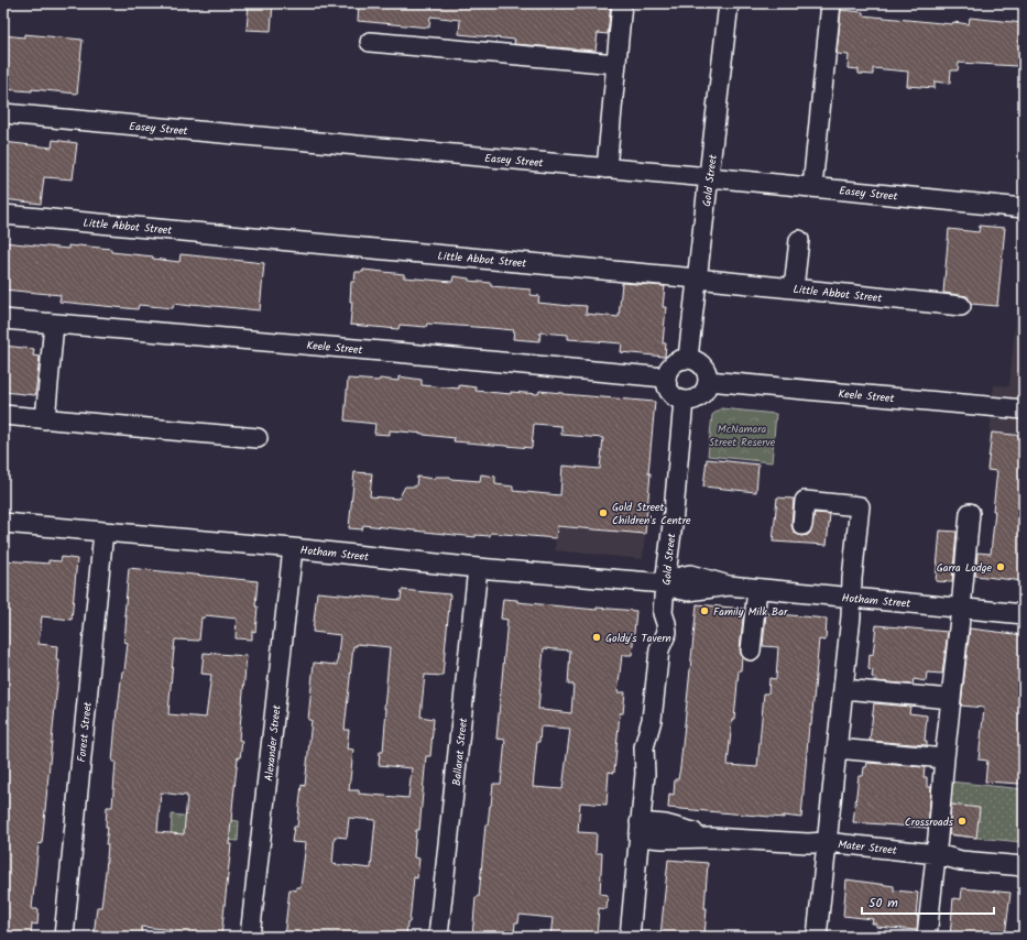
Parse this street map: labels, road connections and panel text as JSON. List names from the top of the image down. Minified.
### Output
{"streets":{"street":["Easey Street","Gold Street","Little Abbot Street","Keele Street","Hotham Street","Forest Street","Alexander Street","Ballarat Street","Mater Street"]},"crossings":[["Easey Street","Gold Street"],["Gold Street","Little Abbot Street"],["Gold Street","Keele Street"],["Gold Street","Hotham Street"],["Gold Street","Mater Street"],["Hotham Street","Forest Street"],["Hotham Street","Alexander Street"],["Hotham Street","Ballarat Street"]],"parks":["McNamara Street Reserve"],"places":["Gold Street Children's Centre","Garra Lodge","Family Milk Bar","Goldy's Tavern","Crossroads"],"scale_bar":"50 m"}
